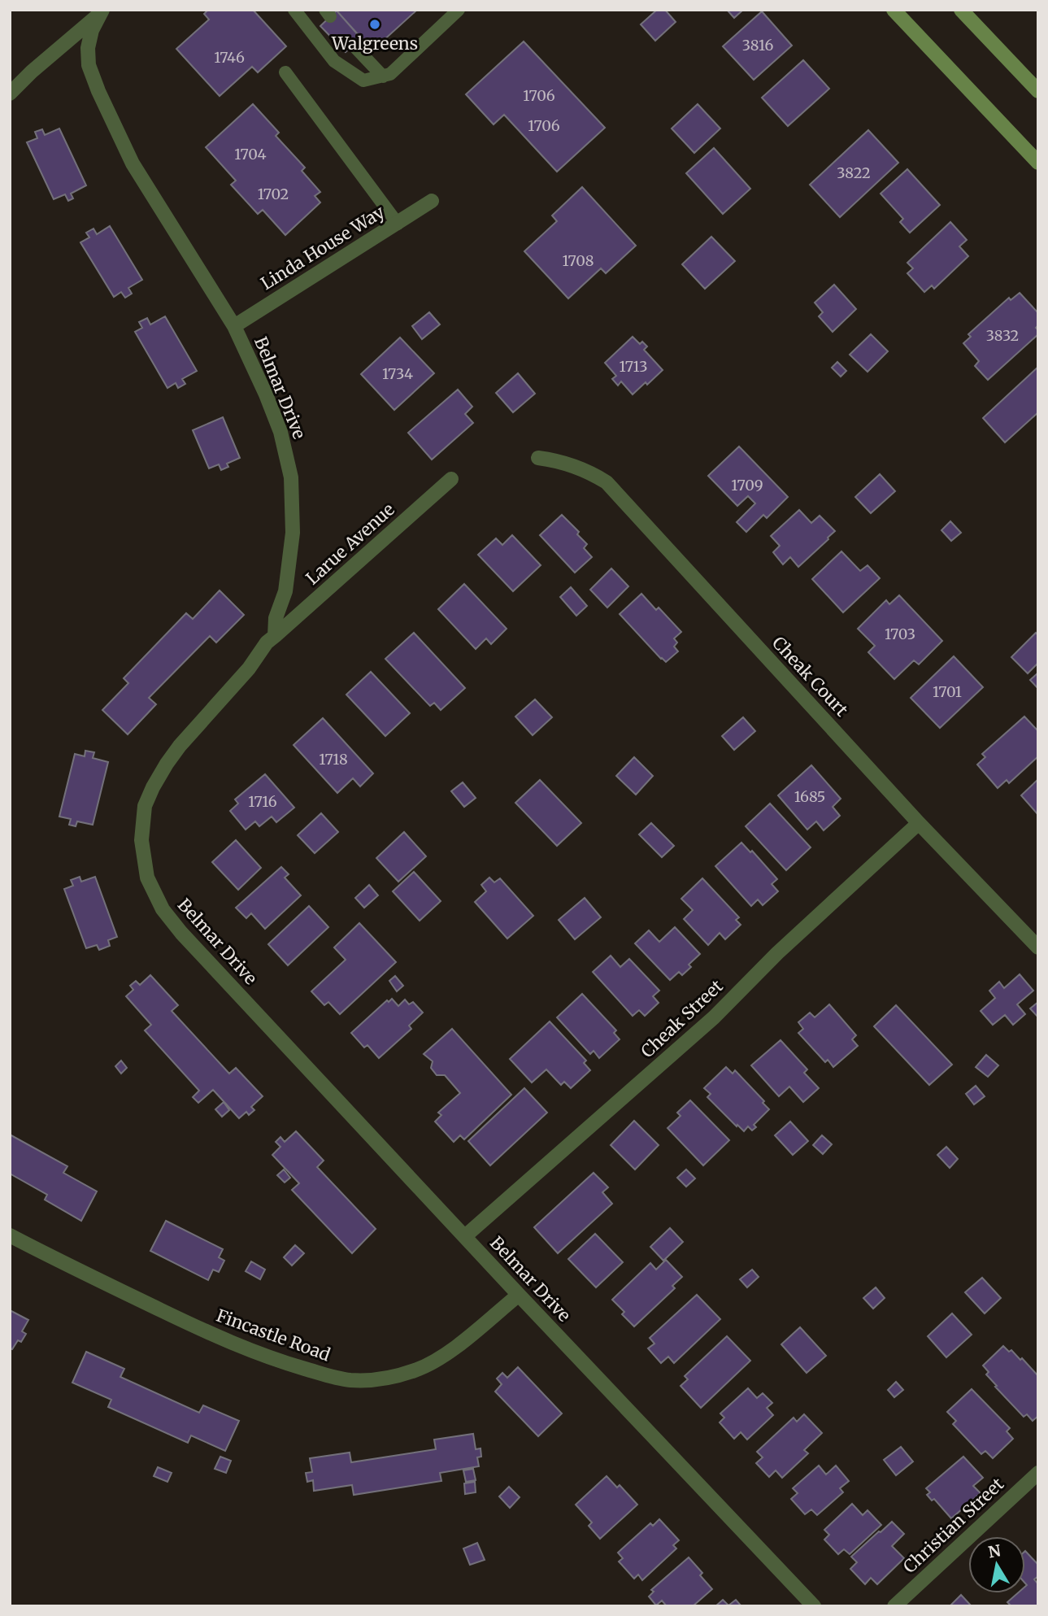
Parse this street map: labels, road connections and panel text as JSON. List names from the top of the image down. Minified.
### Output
{"streets":{"street":["Linda House Way","Belmar Drive","Larue Avenue","Cheak Court","Cheak Street","Fincastle Road","Christian Street"]},"crossings":[["Linda House Way","Belmar Drive"],["Belmar Drive","Larue Avenue"],["Belmar Drive","Cheak Street"],["Belmar Drive","Fincastle Road"],["Cheak Court","Cheak Street"]],"places":["Walgreens"],"house_numbers":["3816","1746","1706","1706","1704","3822","1702","1708","3832","1713","1734","1709","1703","1701","1718","1685","1716"],"north":"top"}
